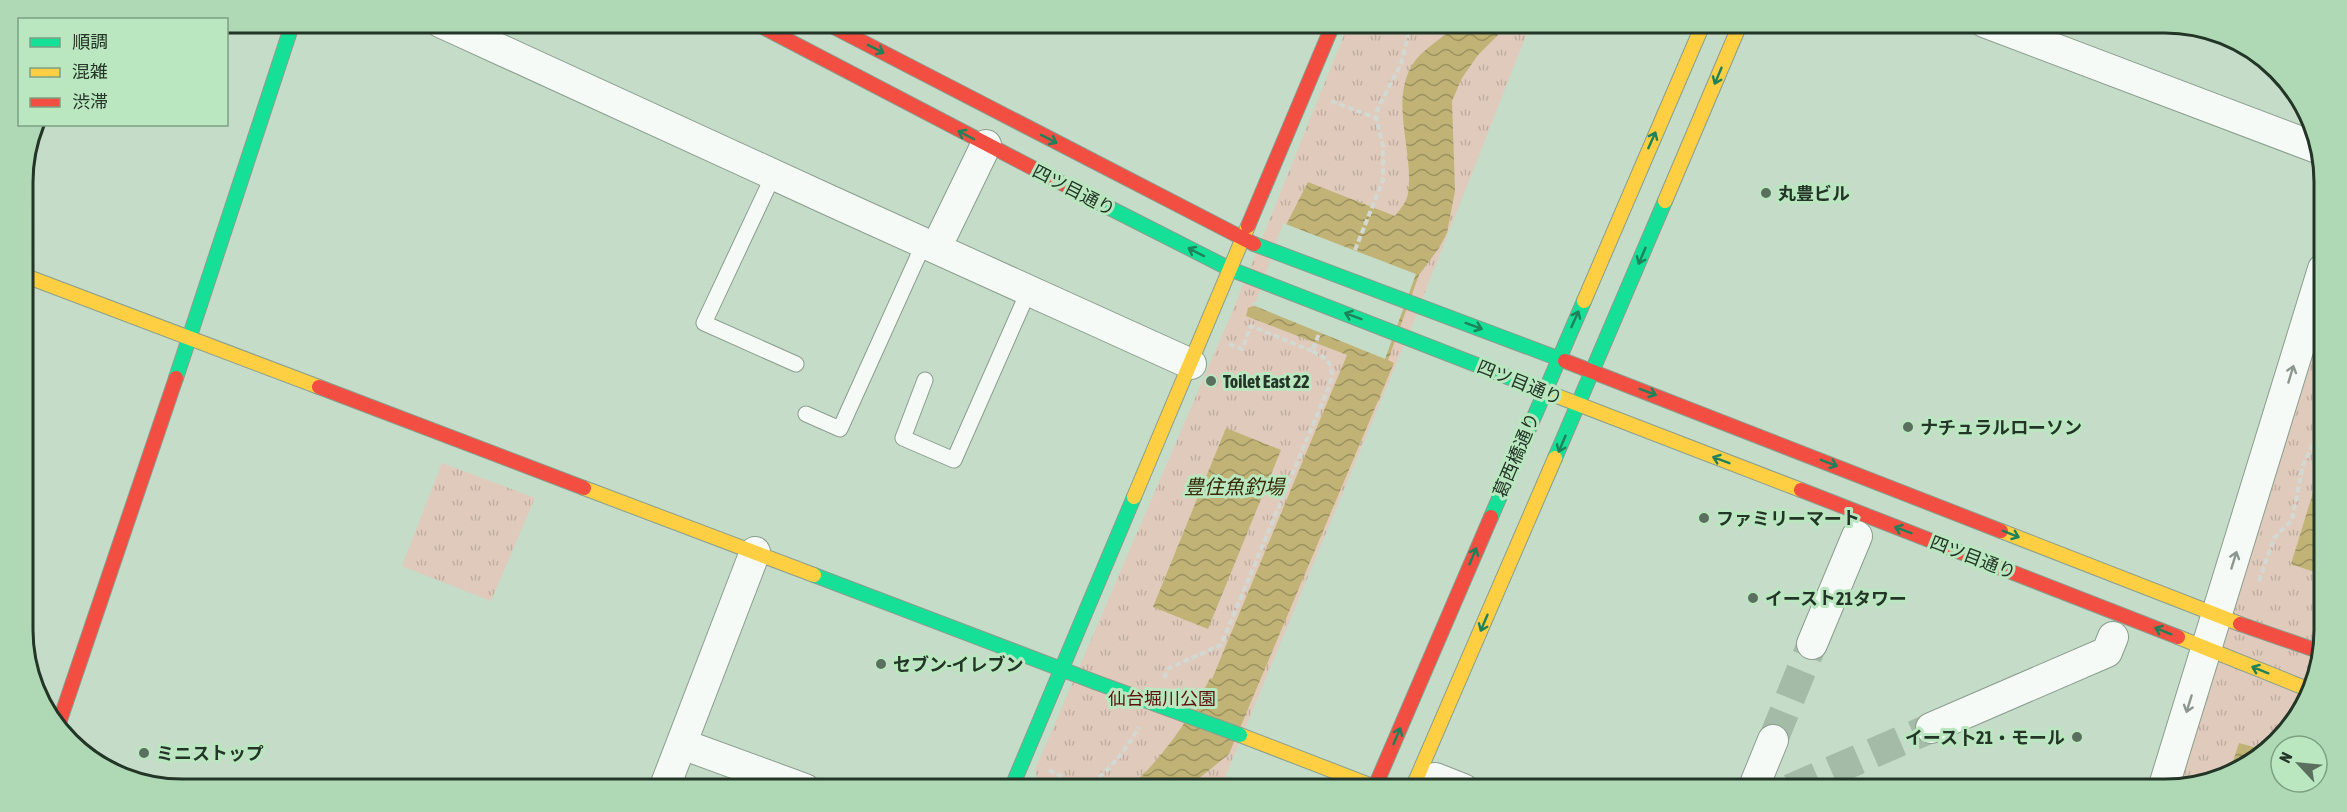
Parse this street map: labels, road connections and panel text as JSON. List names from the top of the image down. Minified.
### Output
{"streets":{"main road":["四ツ目通り","葛西橋通り"]},"crossings":[["四ツ目通り","葛西橋通り"]],"water":["豊住魚釣場"],"parks":["仙台堀川公園"],"places":["丸豊ビル","Toilet East 22","ナチュラルローソン","ファミリーマート","イースト21タワー","セブン-イレブン","イース卜21・モール","ミニストップ"],"legend":["順調","混雑","渋滞"],"north":"top left"}
